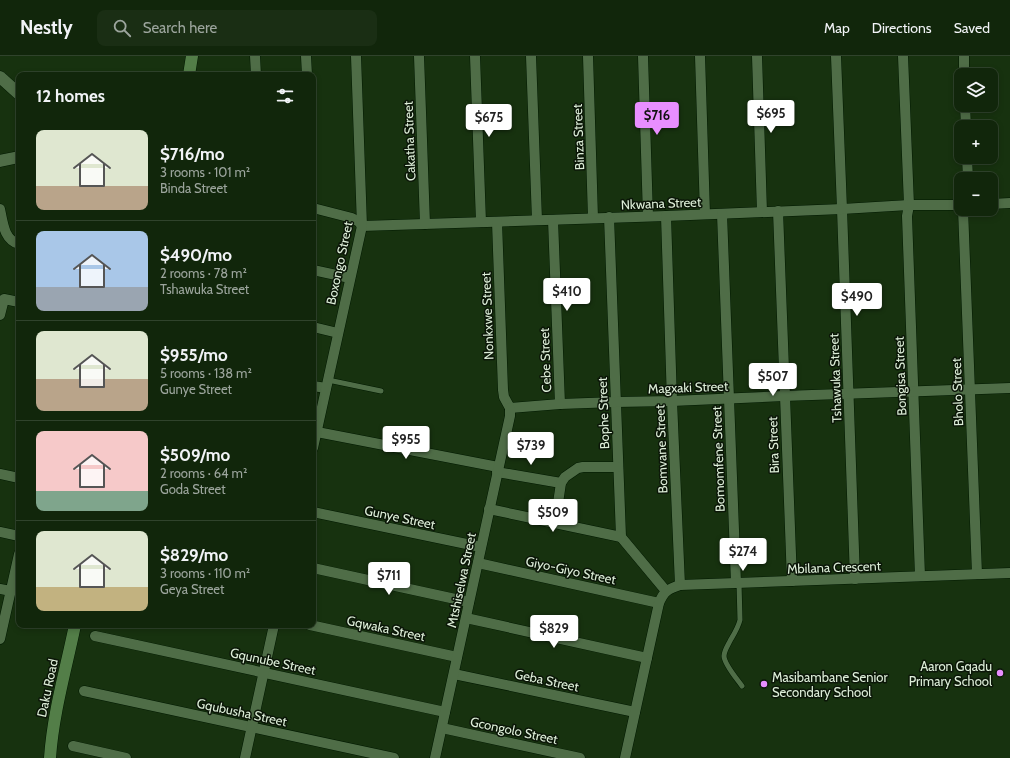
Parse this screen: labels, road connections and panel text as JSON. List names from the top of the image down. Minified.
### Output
{"streets":{"main road":["Daku Road"],"street":["Binza Street","Cakatha Street","Nkwana Street","Boxongo Street","Nonkxwe Street","Cebe Street","Bongisa Street","Tshawuka Street","Magxaki Street","Bholo Street","Bophe Street","Bira Street","Bomvane Street","Bomomfene Street","Gunye Street","Mbilana Crescent","Giyo-Giyo Street","Mtshiselwa Street","Gqwaka Street","Gqunube Street","Geba Street","Gqubusha Street","Gcongolo Street"]},"crossings":[["Binza Street","Nkwana Street"],["Cakatha Street","Nkwana Street"],["Nkwana Street","Boxongo Street"],["Nkwana Street","Nonkxwe Street"],["Nkwana Street","Cebe Street"],["Nkwana Street","Bongisa Street"],["Nkwana Street","Tshawuka Street"],["Nkwana Street","Bophe Street"],["Nkwana Street","Bira Street"],["Nkwana Street","Bomvane Street"],["Nkwana Street","Bomomfene Street"],["Nonkxwe Street","Magxaki Street"],["Nonkxwe Street","Mtshiselwa Street"],["Cebe Street","Magxaki Street"],["Bongisa Street","Magxaki Street"],["Bongisa Street","Mbilana Crescent"],["Tshawuka Street","Magxaki Street"],["Tshawuka Street","Mbilana Crescent"],["Magxaki Street","Bholo Street"],["Magxaki Street","Bophe Street"],["Magxaki Street","Bira Street"],["Magxaki Street","Bomvane Street"],["Magxaki Street","Bomomfene Street"],["Magxaki Street","Mtshiselwa Street"],["Bholo Street","Mbilana Crescent"],["Bira Street","Mbilana Crescent"],["Bomvane Street","Mbilana Crescent"],["Bomomfene Street","Mbilana Crescent"],["Gunye Street","Mtshiselwa Street"],["Giyo-Giyo Street","Mtshiselwa Street"],["Mtshiselwa Street","Gqwaka Street"],["Mtshiselwa Street","Gqunube Street"],["Mtshiselwa Street","Geba Street"],["Mtshiselwa Street","Gcongolo Street"]],"places":["Aaron Gqadu Primary School","Masibambane Senior Secondary School"],"page":{"header":"Nestly","search":"Search here","nav":["Map","Directions","Saved"],"map_buttons":["+","−"],"heading":"12 homes","price":["$695","$716","$675","$410","$490","$507","$955","$739","$509","$274","$711","$829"],"list":[{"name":"$716/mo","note":"3 rooms · 101 m² · Binda Street"},{"name":"$490/mo","note":"2 rooms · 78 m² · Tshawuka Street"},{"name":"$955/mo","note":"5 rooms · 138 m² · Gunye Street"},{"name":"$509/mo","note":"2 rooms · 64 m² · Goda Street"},{"name":"$829/mo","note":"3 rooms · 110 m² · Geya Street"}]}}
